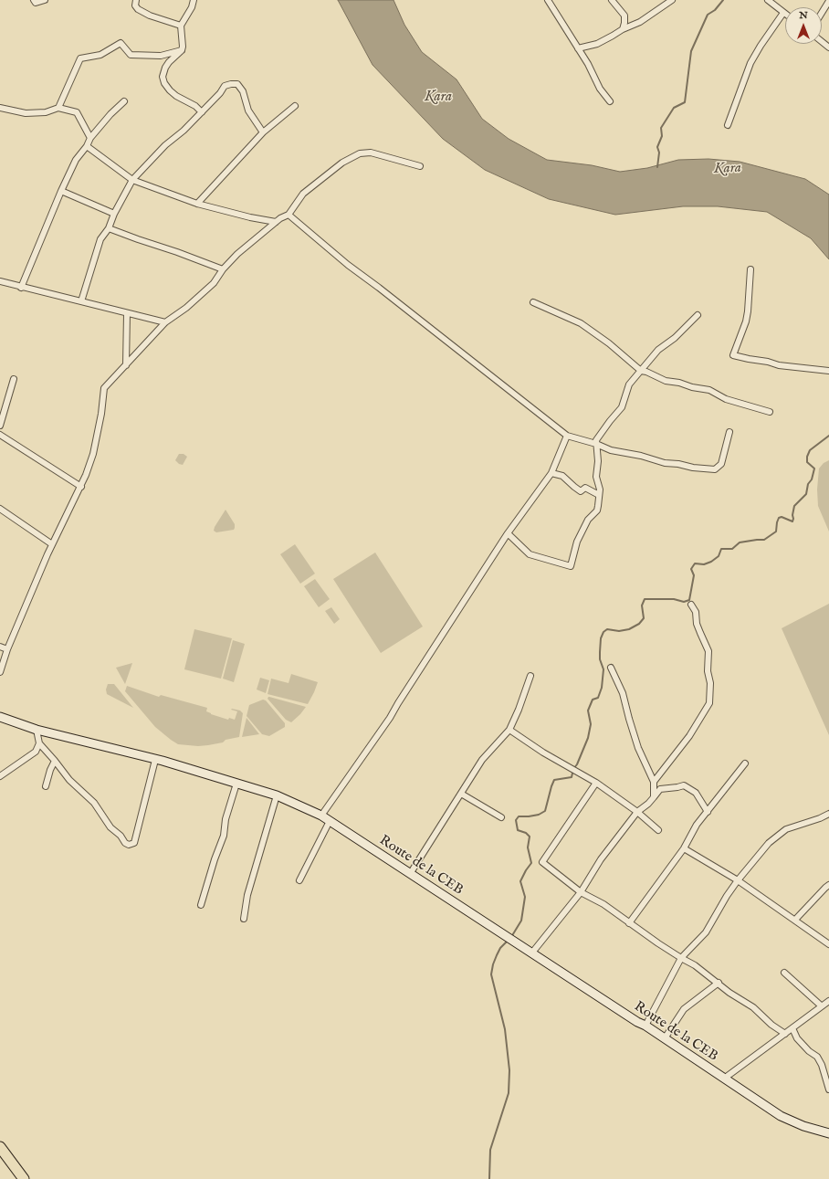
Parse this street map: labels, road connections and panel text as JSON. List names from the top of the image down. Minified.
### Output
{"streets":{"main road":["Route de la CEB"]},"water":["Kara"],"north":"top"}
